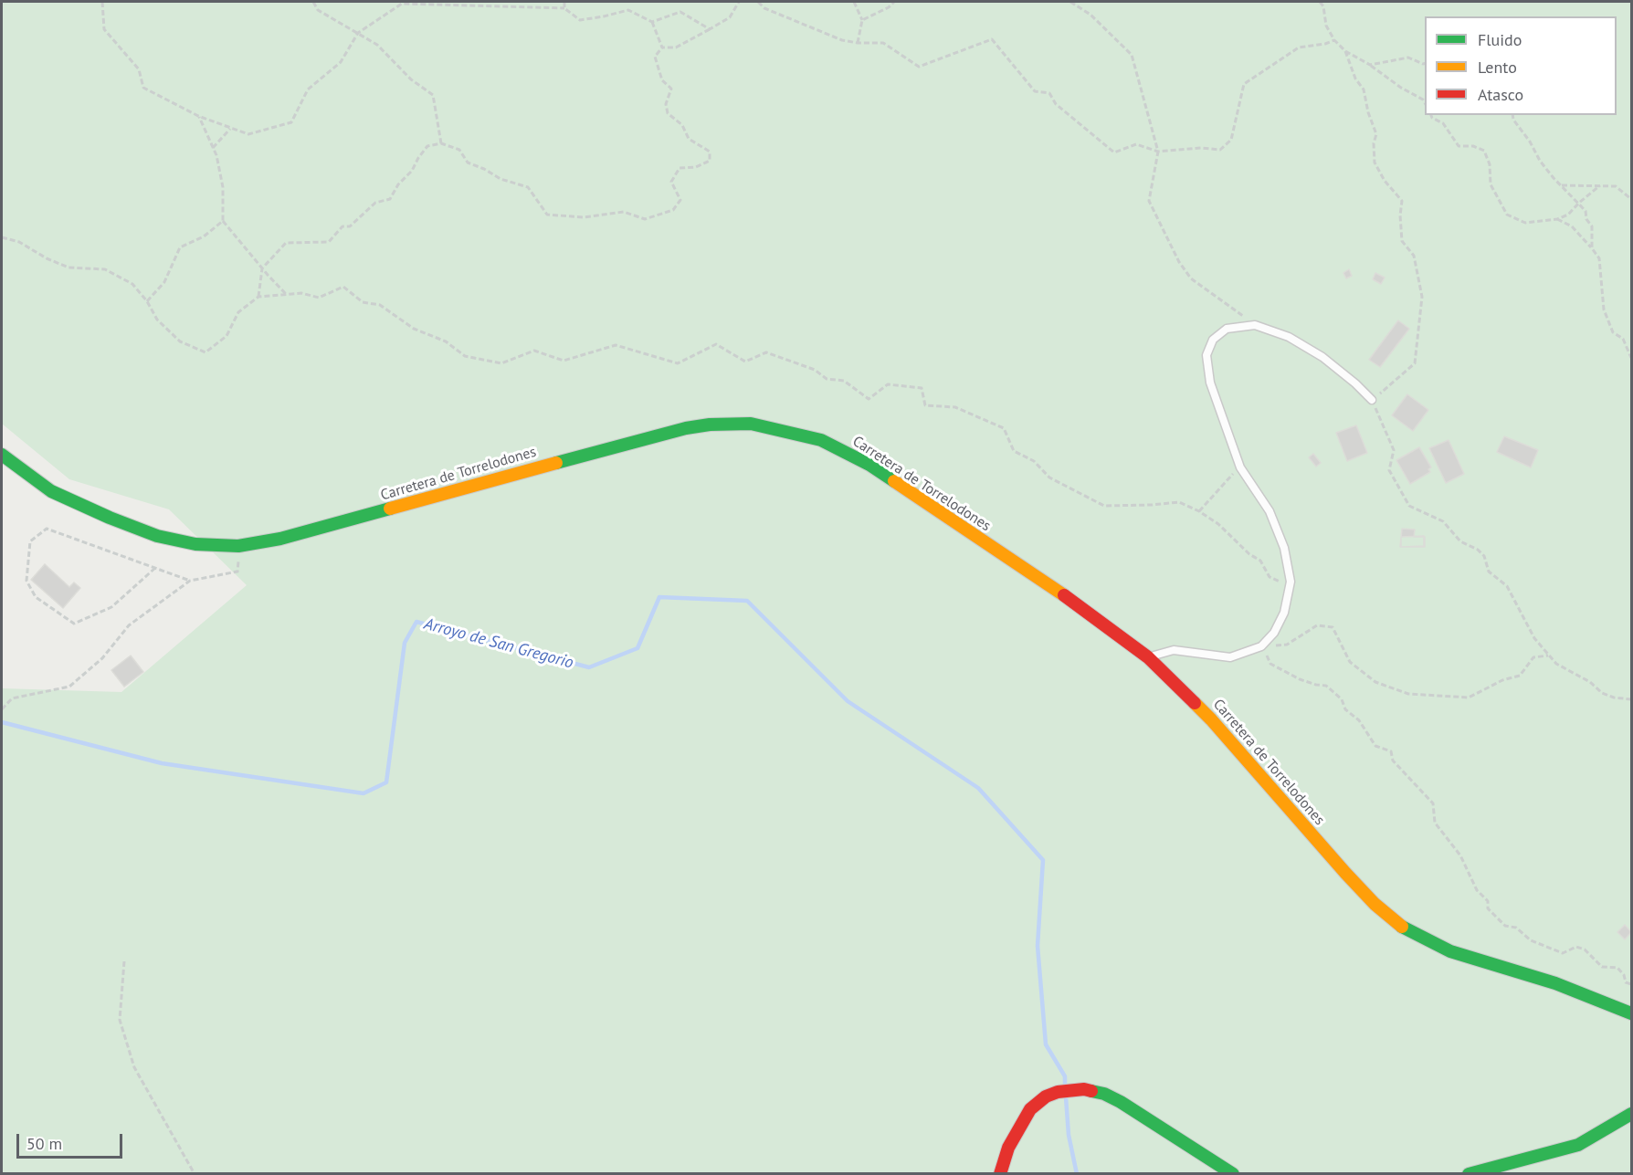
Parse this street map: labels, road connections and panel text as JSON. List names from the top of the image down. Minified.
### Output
{"streets":{"main road":["Carretera de Torrelodones"]},"water":["Arroyo de San Gregorio"],"legend":["Fluido","Lento","Atasco"],"scale_bar":"50 m"}
